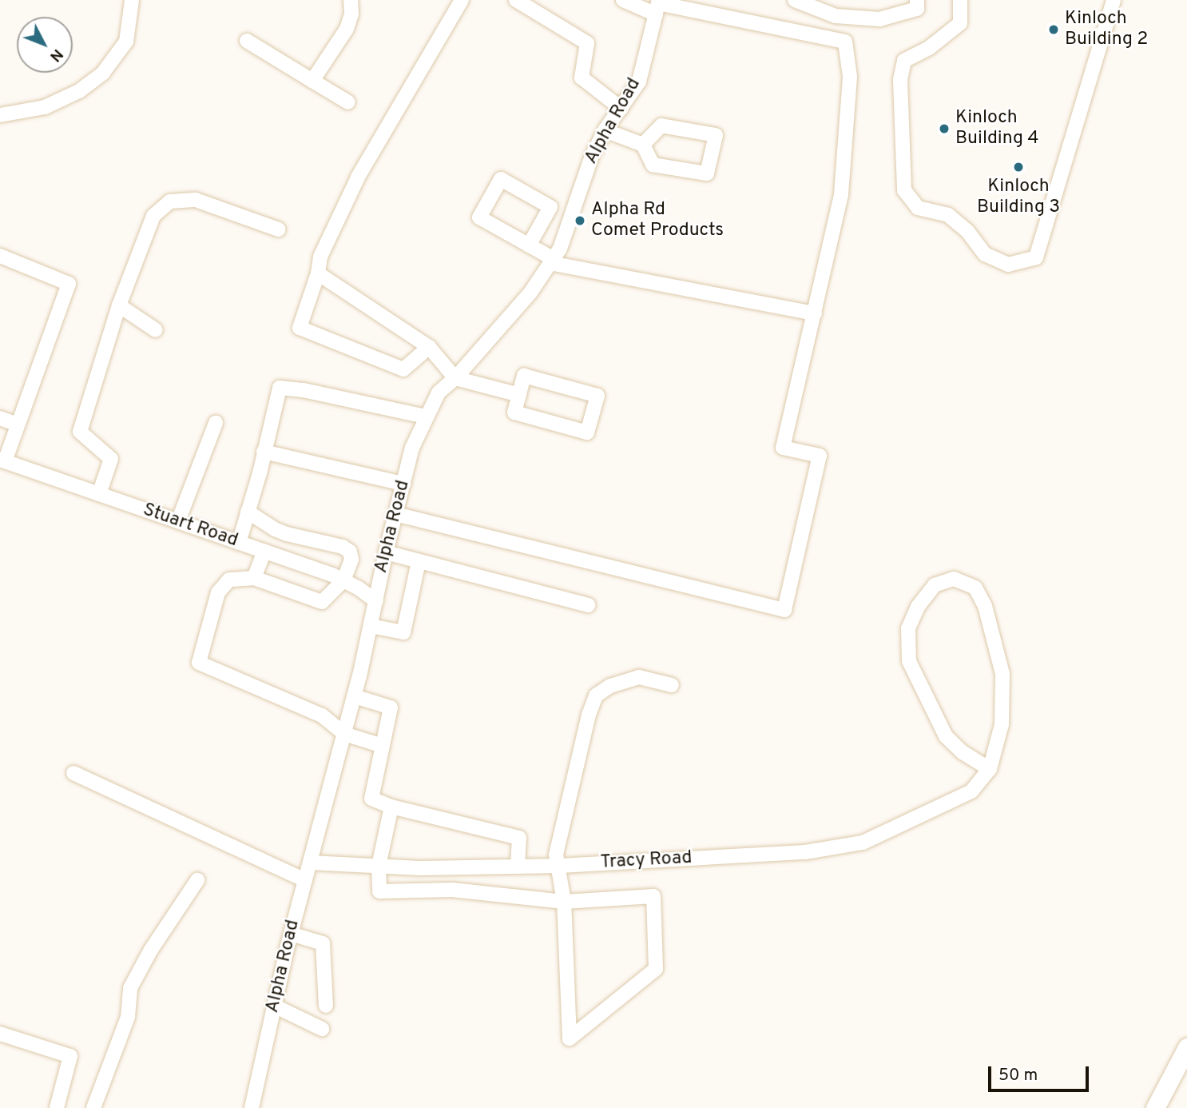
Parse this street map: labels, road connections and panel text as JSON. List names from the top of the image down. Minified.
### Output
{"streets":{"street":["Alpha Road","Stuart Road","Tracy Road"]},"crossings":[["Alpha Road","Stuart Road"],["Alpha Road","Tracy Road"]],"places":["Kinloch Building 2","Kinloch Building 4","Kinloch Building 3","Alpha Rd Comet Products"],"scale_bar":"50 m","north":"bottom right"}
